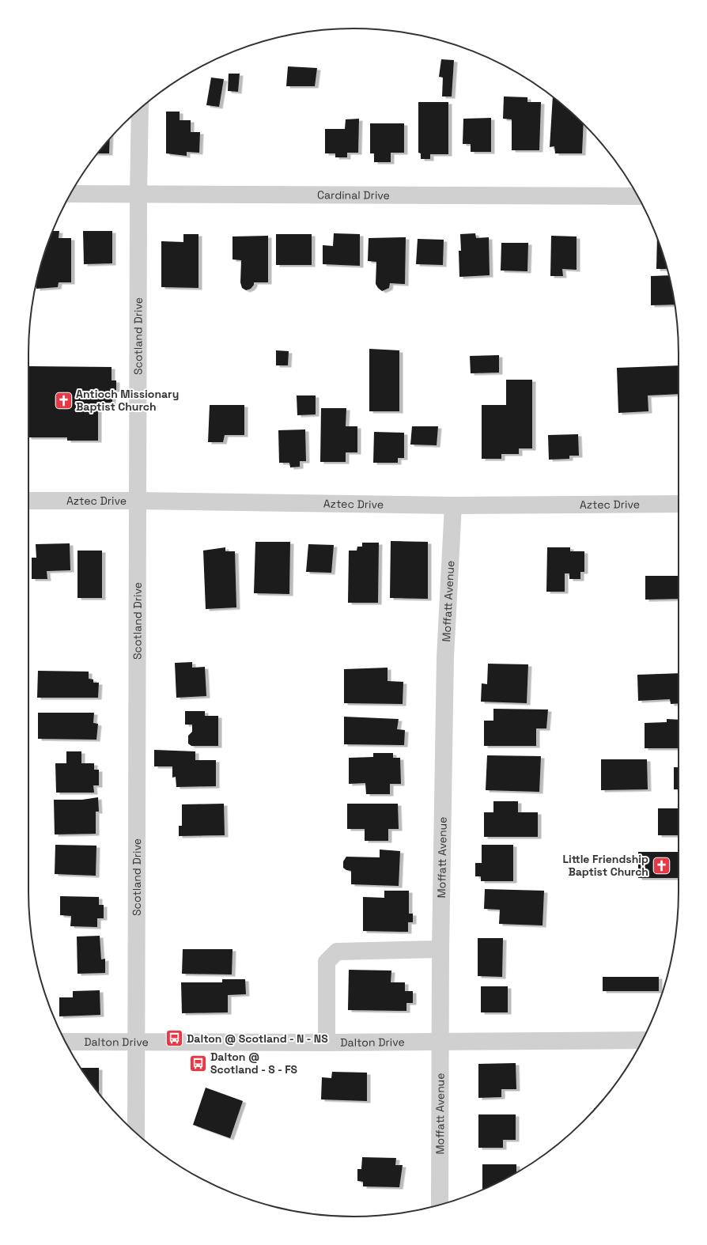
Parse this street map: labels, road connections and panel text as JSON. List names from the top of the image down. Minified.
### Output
{"streets":{"street":["Cardinal Drive","Scotland Drive","Aztec Drive","Moffatt Avenue","Dalton Drive"]},"crossings":[["Cardinal Drive","Scotland Drive"],["Scotland Drive","Aztec Drive"],["Scotland Drive","Dalton Drive"],["Aztec Drive","Moffatt Avenue"],["Moffatt Avenue","Dalton Drive"]],"places":{"church":["Antioch Missionary Baptist Church","Little Friendship Baptist Church"],"bus stop":["Dalton @ Scotland - N - NS","Dalton @ Scotland - S - FS"]}}
